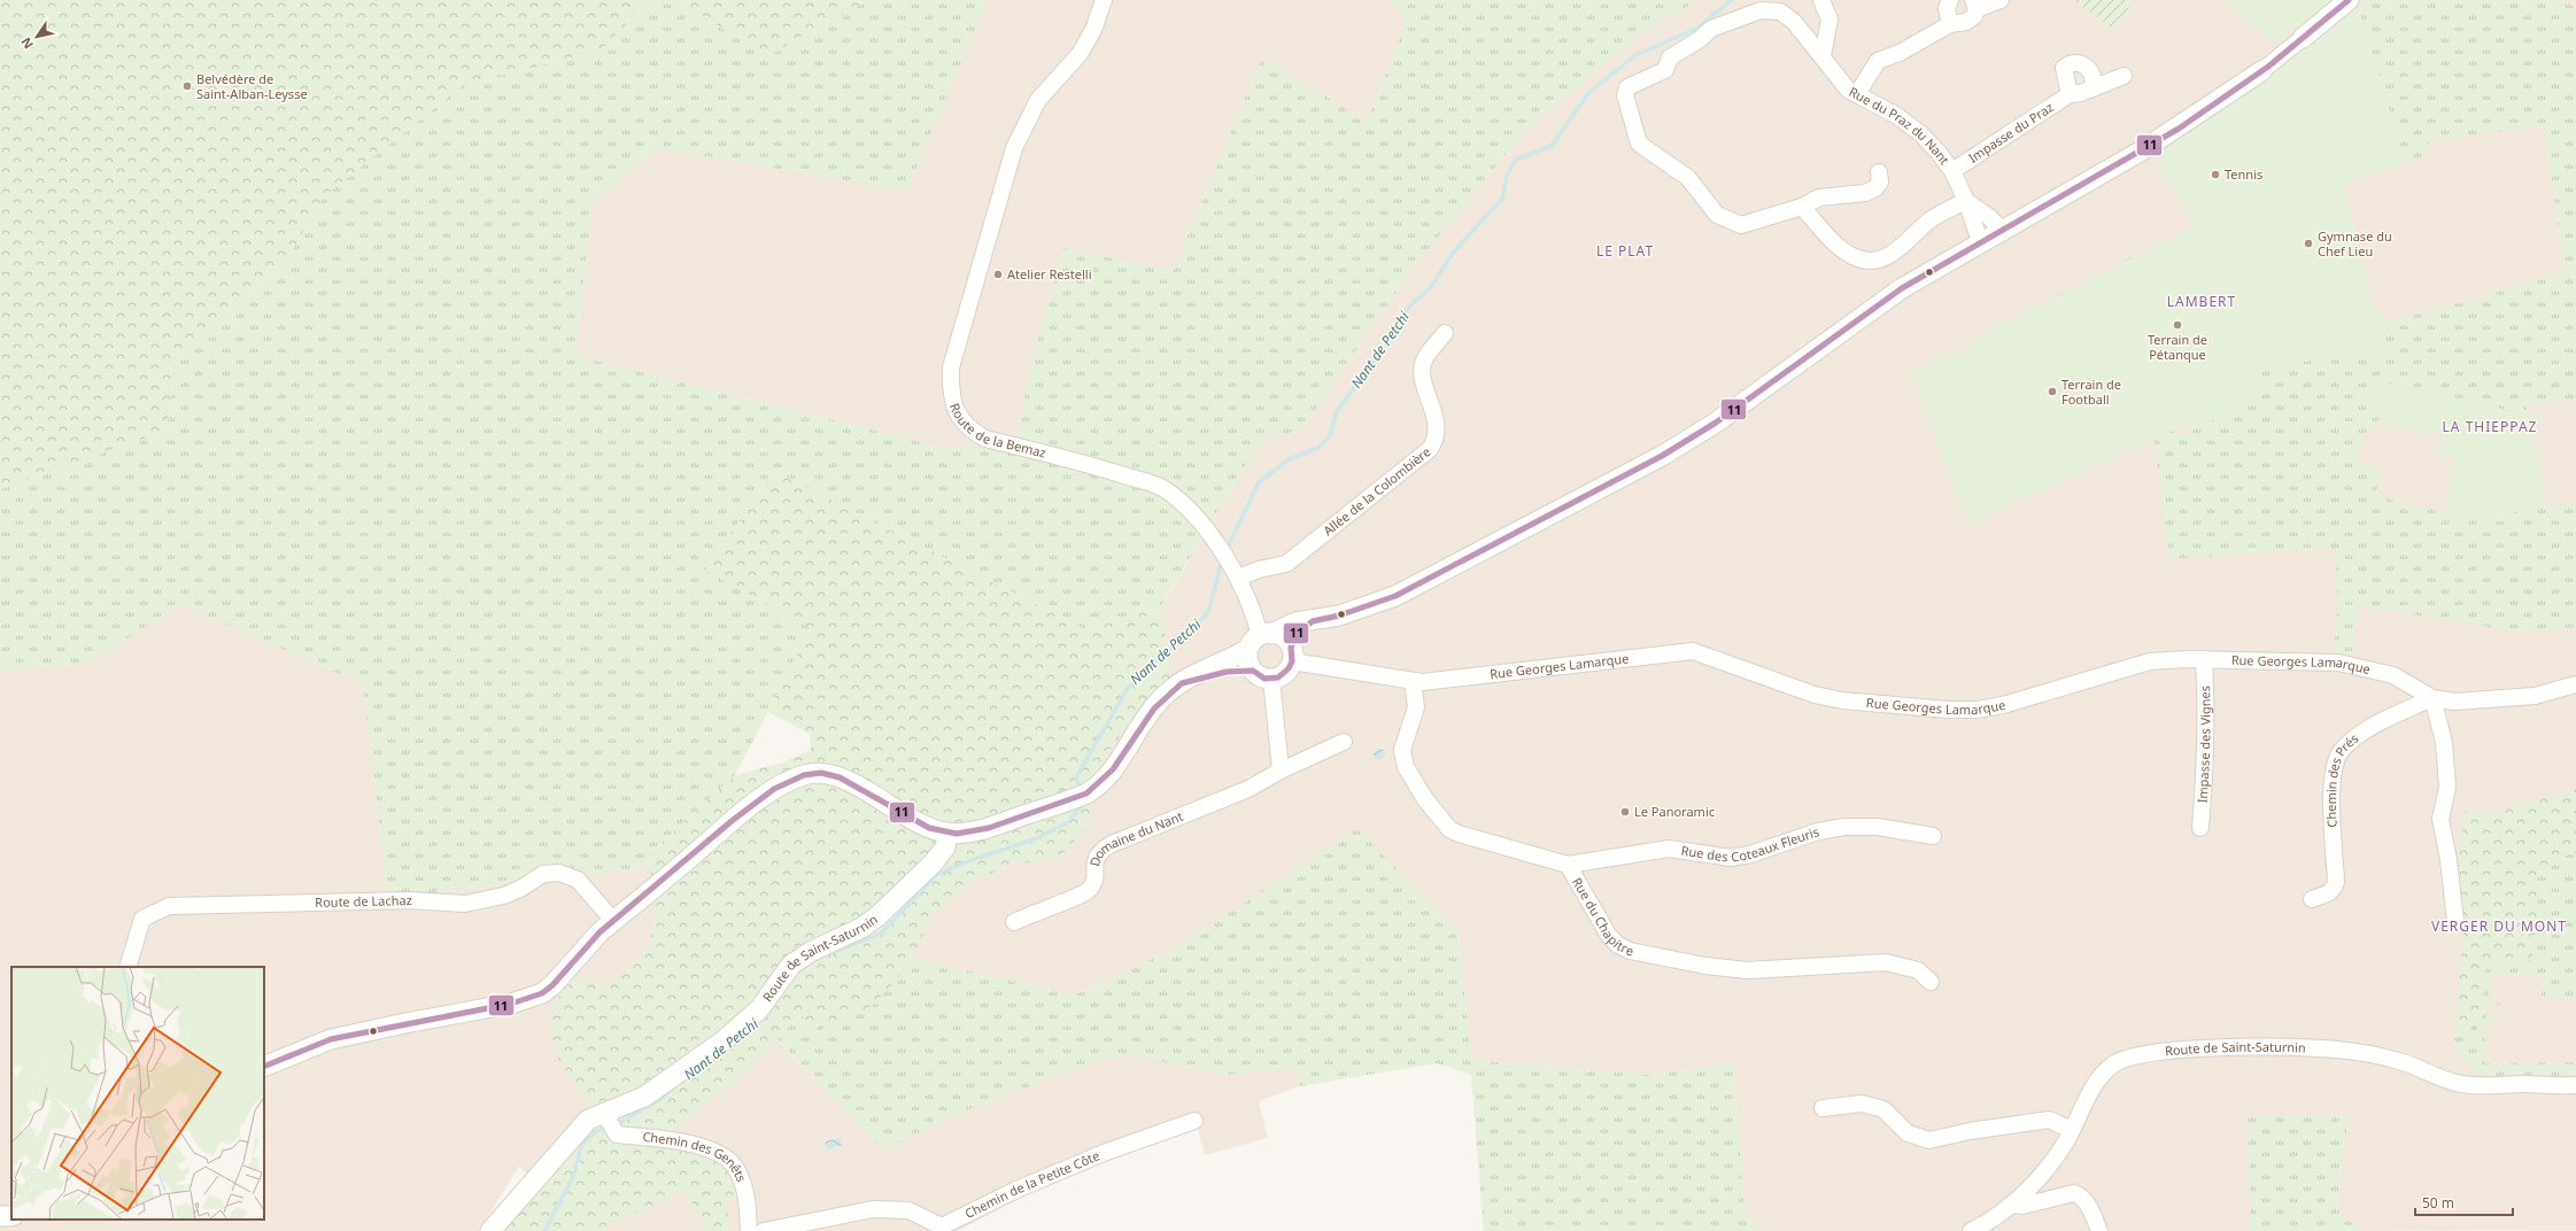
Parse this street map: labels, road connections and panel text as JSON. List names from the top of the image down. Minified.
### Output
{"streets":{"street":["Rue du Praz du Nant","Impasse du Praz","Route de la Bemaz","Allée de la Colombière","Rue Georges Lamarque","Impasse des Vignes","Chemin des Prés","Rue des Coteaux Fleuris","Domaine du Nant","Route de Lachaz","Rue du Chapitre","Route de Saint-Saturnin","Chemin des Genêts","Chemin de la Petite Côte"]},"crossings":[["Rue du Praz du Nant","Impasse du Praz"],["Route de la Bemaz","Allée de la Colombière"],["Route de la Bemaz","Rue Georges Lamarque"],["Rue Georges Lamarque","Impasse des Vignes"],["Rue Georges Lamarque","Chemin des Prés"],["Rue Georges Lamarque","Rue du Chapitre"],["Rue des Coteaux Fleuris","Rue du Chapitre"],["Route de Saint-Saturnin","Chemin des Genêts"]],"districts":["LE PLAT","LAMBERT","LA THIEPPAZ","VERGER DU MONT"],"water":["Nant de Petchi"],"places":["Belvédère de Saint-Alban-Leysse","Tennis","Gymnase du Chef Lieu","Atelier Restelli","Terrain de Pétanque","Terrain de Football","Le Panoramic"],"lines":["transit line 11"],"scale_bar":"50 m","north":"bottom left"}
